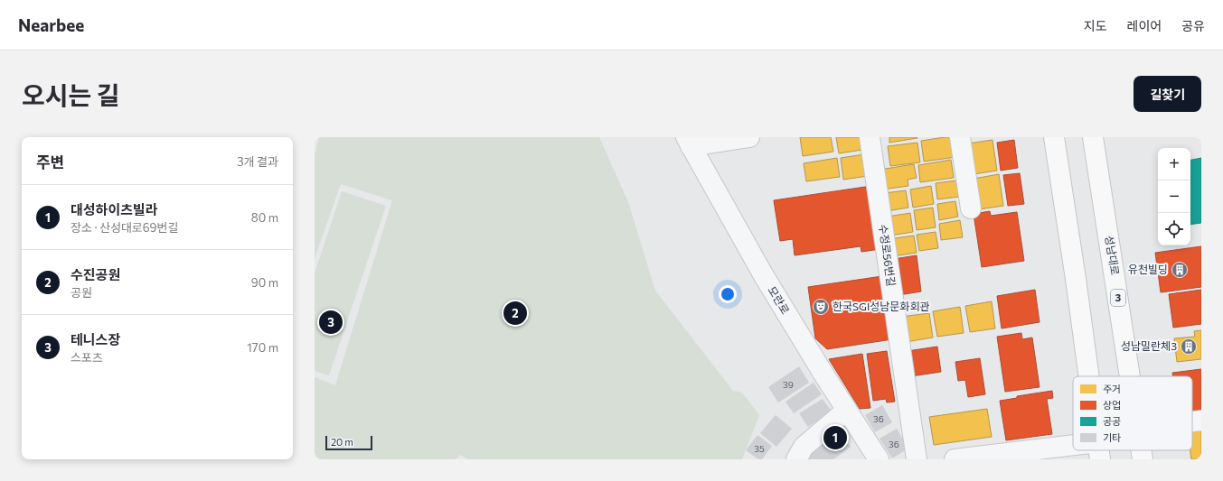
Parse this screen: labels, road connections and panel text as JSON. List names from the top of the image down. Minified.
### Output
{"streets":{"main road":["성남대로","3"],"street":["수정로56번길","모란로"]},"places":{"building":["유천빌딩","성남밀란체3"],"theatre":["한국SGI성남문화회관"]},"house_numbers":["39","36","36","35"],"legend":["주거","상업","공공","기타"],"scale_bar":"20 m","page":{"header":"Nearbee","nav":["지도","레이어","공유"],"title":"오시는 길","buttons":"길찾기","heading":["주변","3개 결과"],"map_buttons":["+","−"],"list":[{"mark":"1","name":"대성하이츠빌라","note":"장소 · 산성대로69번길","value":"80 m"},{"mark":"2","name":"수진공원","note":"공원","value":"90 m"},{"mark":"3","name":"테니스장","note":"스포츠","value":"170 m"}],"pins":["2","3","1"],"scale":"20 m"}}
